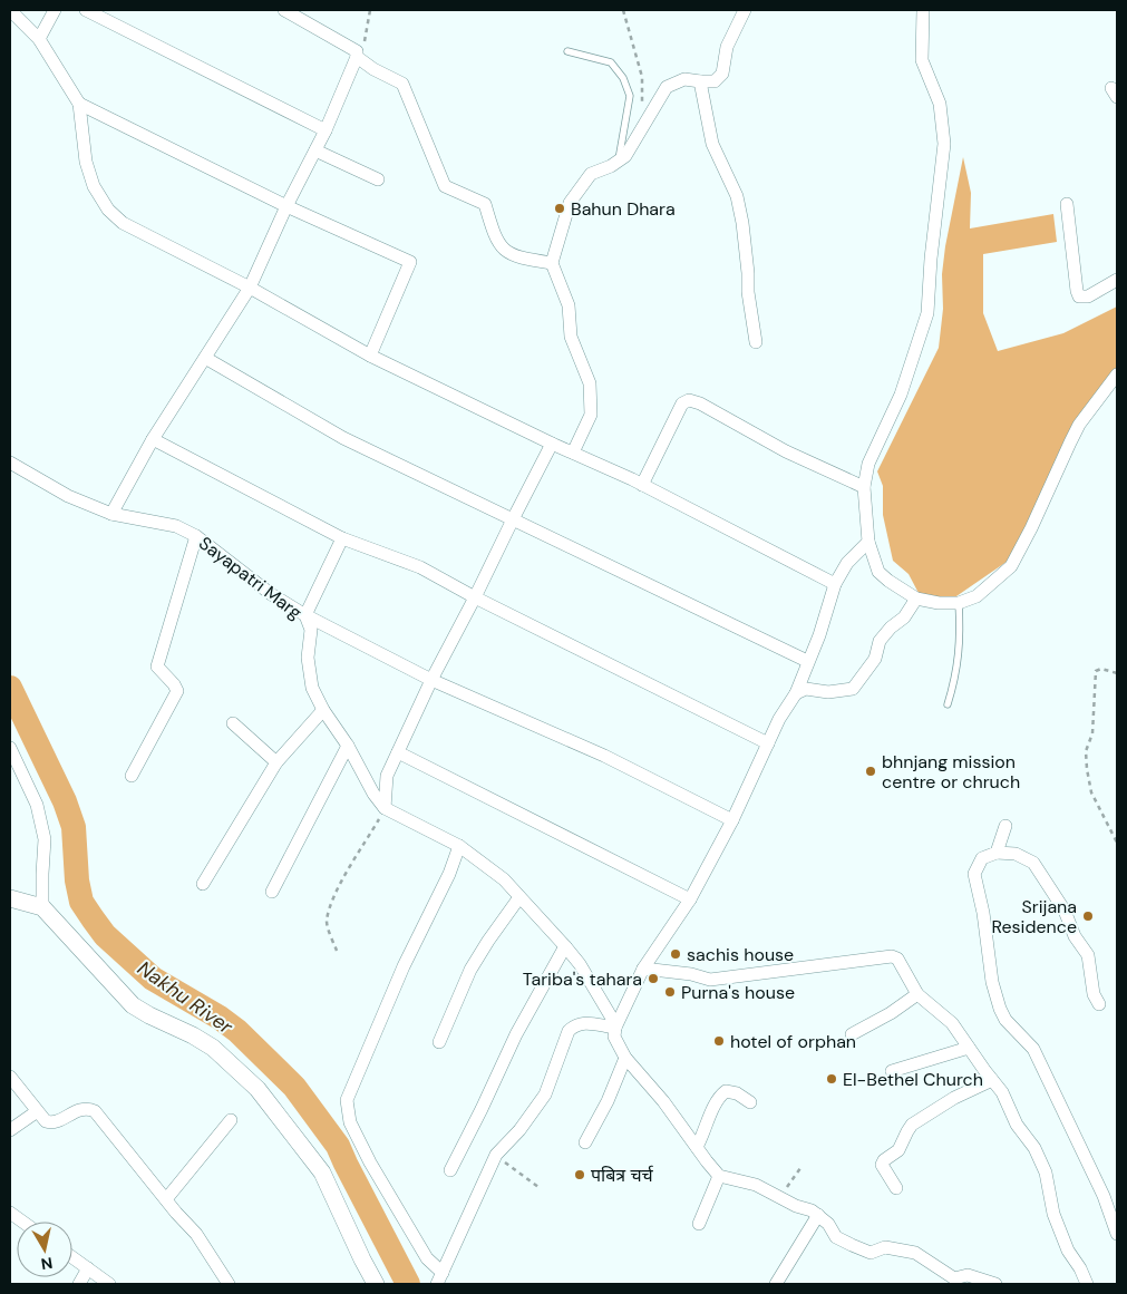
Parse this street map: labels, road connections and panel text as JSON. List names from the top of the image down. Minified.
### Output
{"streets":{"street":["Sayapatri Marg"]},"water":["Nakhu River"],"places":["Bahun Dhara","bhnjang mission centre or chruch","Srijana Residence","sachis house","Tariba's tahara","Purna's house","hotel of orphan","El-Bethel Church","पबित्र चर्च"],"north":"bottom"}
